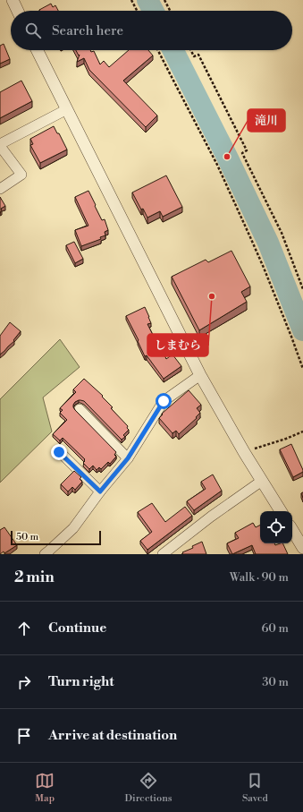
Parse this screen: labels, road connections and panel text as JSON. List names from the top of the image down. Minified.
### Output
{"places":["滝川","しまむら"],"scale_bar":"50 m","page":{"search":"Search here","scale":"50 m","heading":["2 min","Walk · 90 m"],"list":[["Continue","60 m"],["Turn right","30 m"],"Arrive at destination"],"nav":["Map","Directions","Saved"]}}
